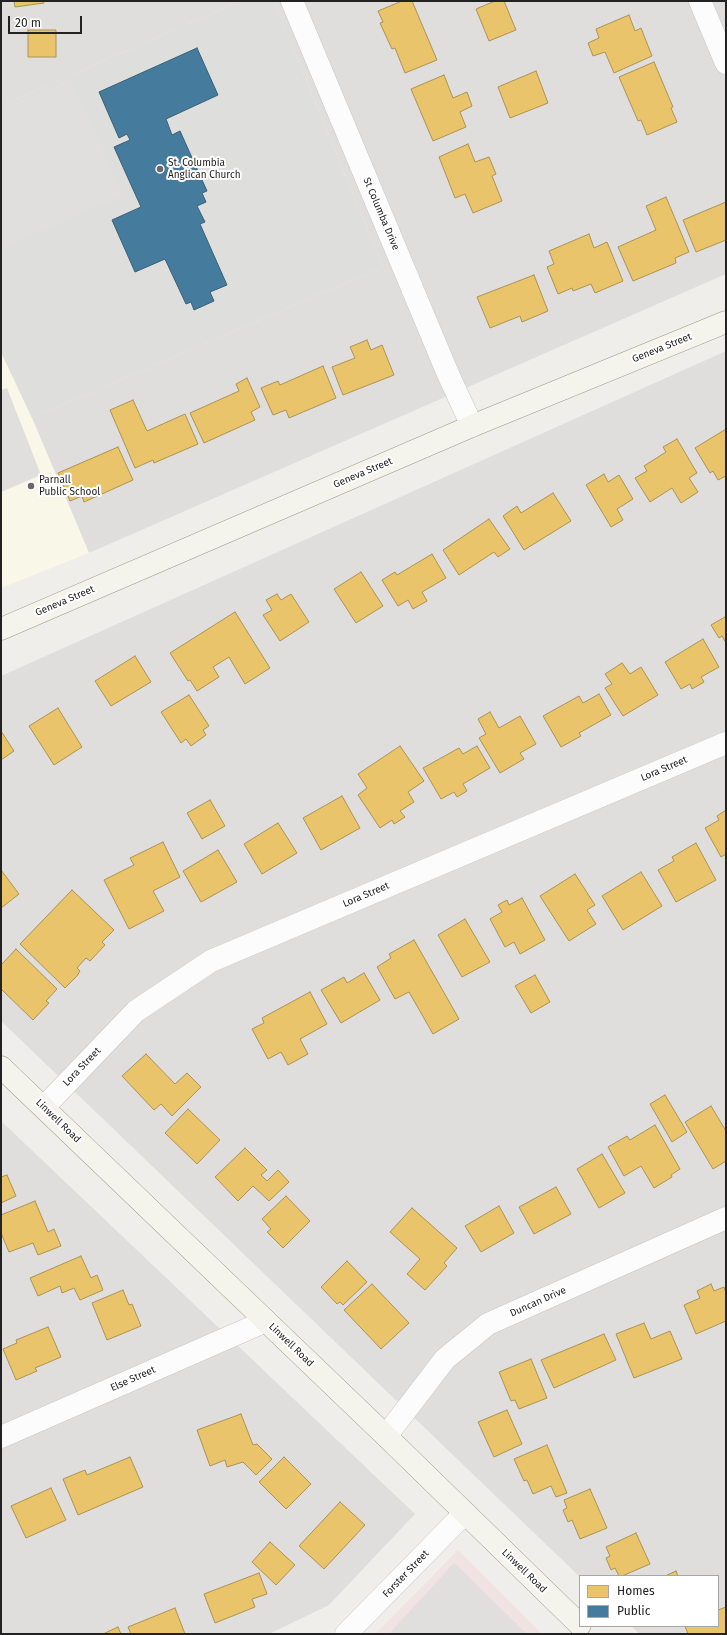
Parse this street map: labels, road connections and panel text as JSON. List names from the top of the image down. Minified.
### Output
{"streets":{"main road":["Geneva Street","Linwell Road"],"street":["St Columba Drive","Lora Street","Duncan Drive","Else Street","Forster Street"]},"crossings":[["St Columba Drive","Geneva Street"],["Lora Street","Linwell Road"],["Linwell Road","Duncan Drive"],["Linwell Road","Else Street"],["Linwell Road","Forster Street"]],"places":["St. Columbia Anglican Church","Parnall Public School"],"legend":["Homes","Public"],"scale_bar":"20 m"}
